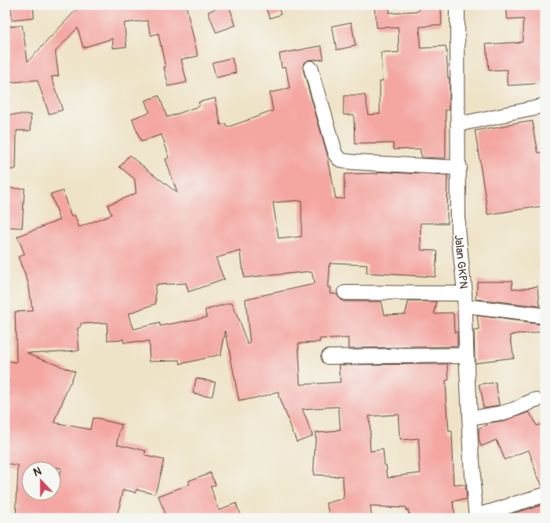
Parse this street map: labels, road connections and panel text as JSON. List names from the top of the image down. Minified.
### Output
{"streets":{"street":["Jalan GKPN"]},"north":"top"}
